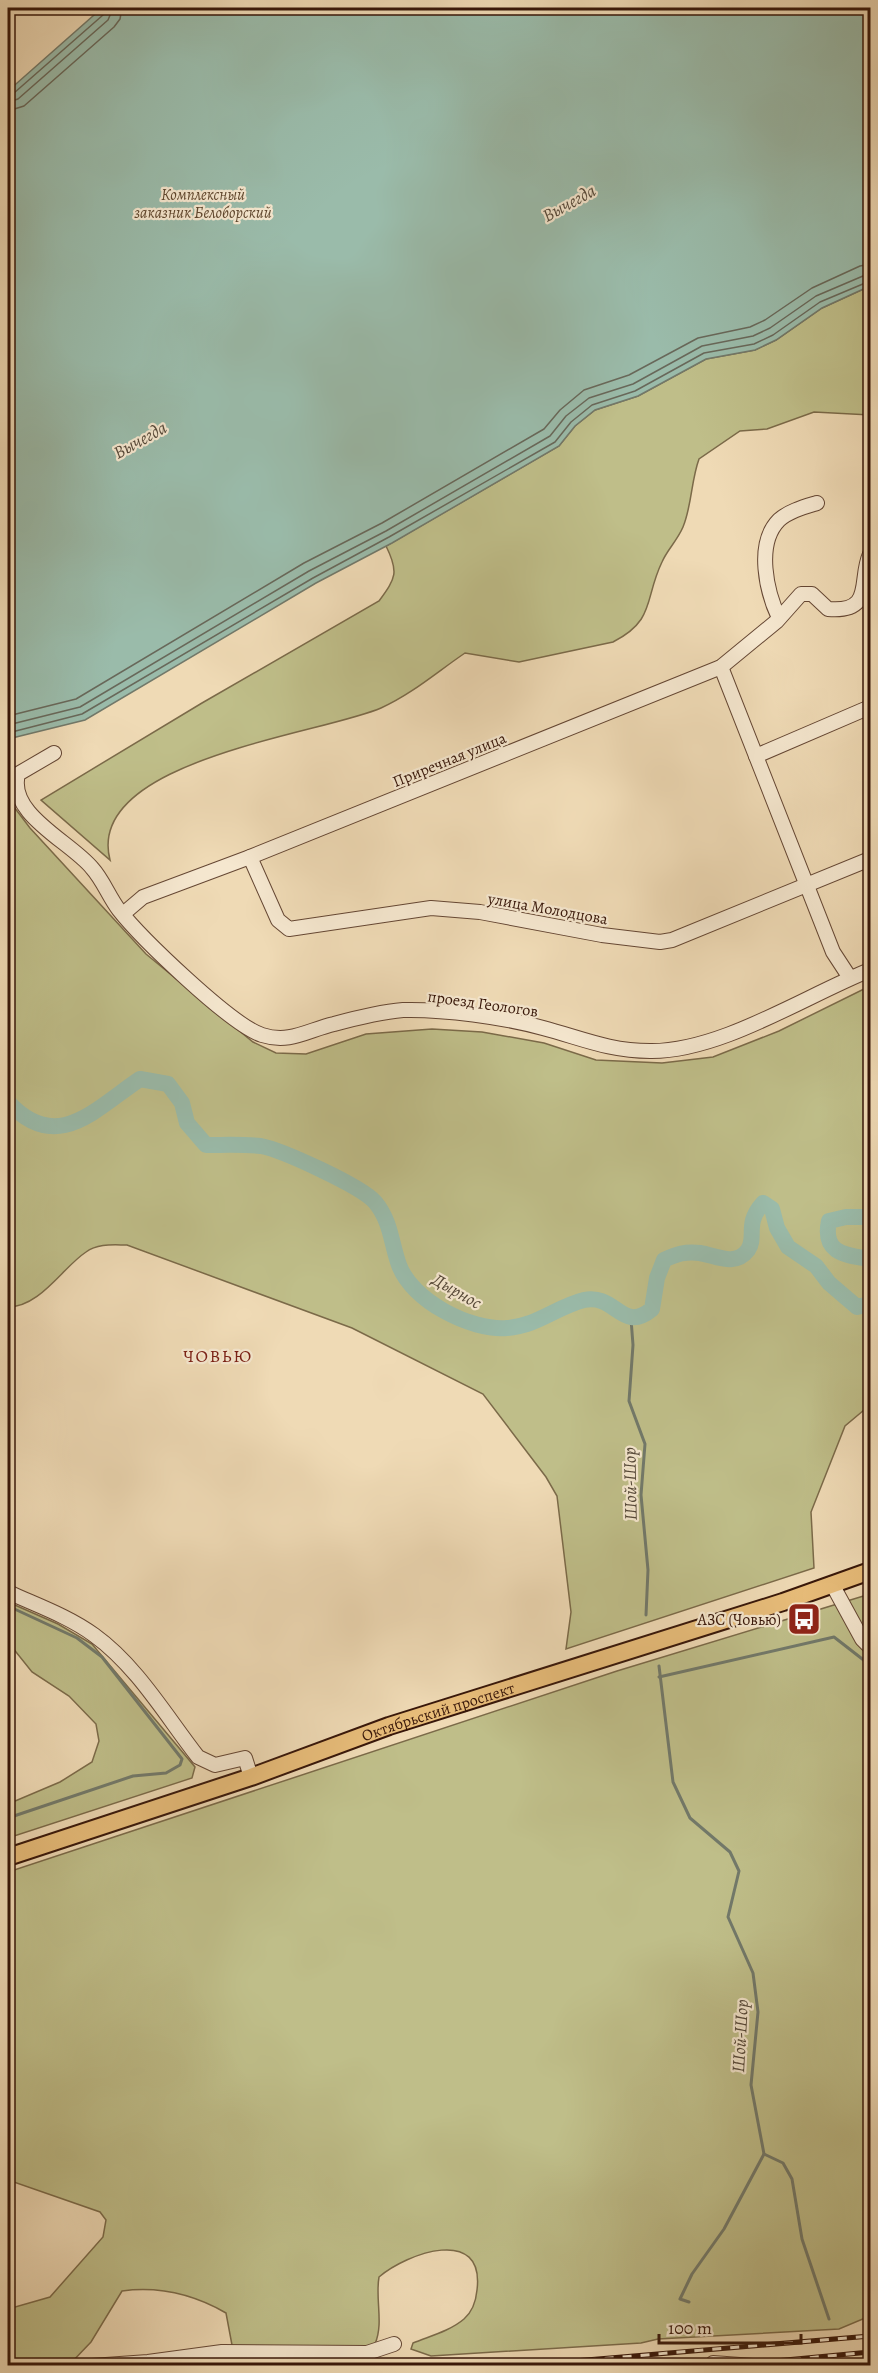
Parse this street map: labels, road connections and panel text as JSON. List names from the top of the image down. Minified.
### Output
{"streets":{"main road":["Октябрьский проспект"],"street":["Приречная улица","улица Молодцова","проезд Геологов"]},"crossings":[["Приречная улица","улица Молодцова"],["Приречная улица","проезд Геологов"]],"districts":["ЧОВЬЮ"],"water":["Вычегда","Дырнос","Шой-Шор"],"parks":["Комплексный заказник Белоборский"],"places":{"bus stop":["АЗС (Човью)"]},"scale_bar":"100 m"}
